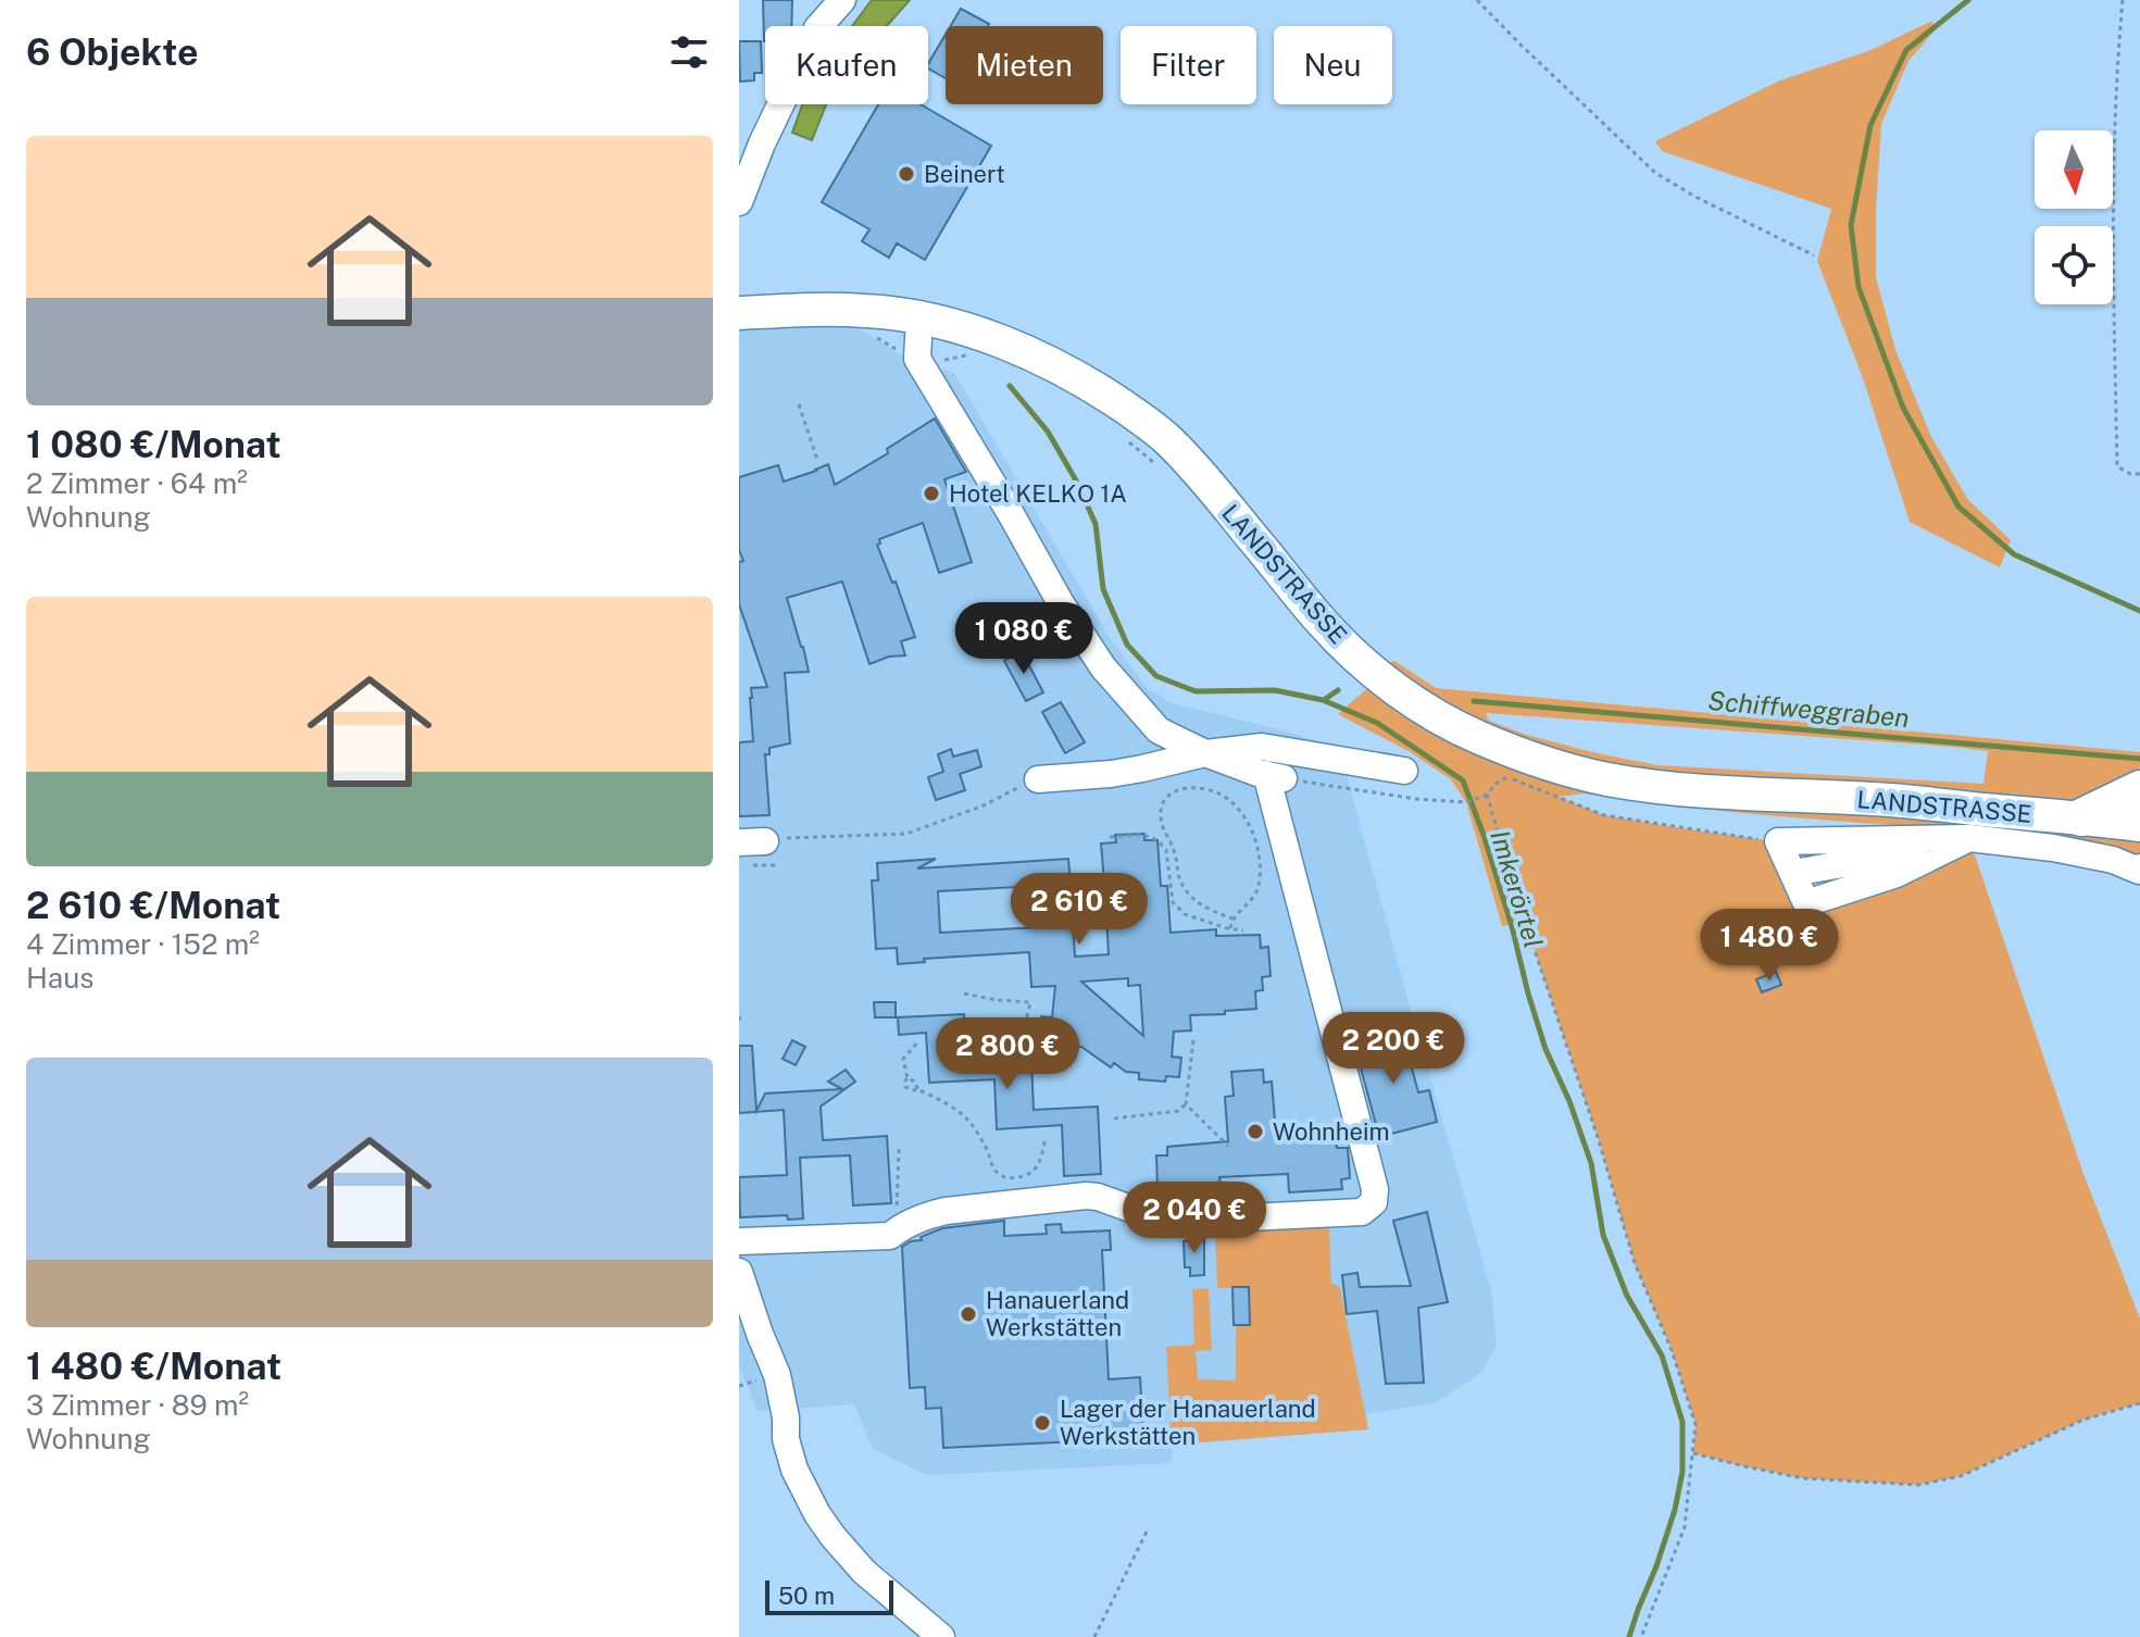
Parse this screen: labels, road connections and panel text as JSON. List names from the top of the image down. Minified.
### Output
{"streets":{"main road":["LANDSTRASSE"]},"water":["Schiffweggraben","Imkerörtel"],"places":["Beinert","Hotel KELKO 1A","Wohnheim","Hanauerland Werkstätten","Lager der Hanauerland Werkstätten"],"scale_bar":"50 m","north":"bottom","page":{"heading":"6 Objekte","chip":["Kaufen","Mieten","Filter","Neu"],"list":[{"name":"1 080 €/Monat","note":"2 Zimmer · 64 m² · Wohnung"},{"name":"2 610 €/Monat","note":"4 Zimmer · 152 m² · Haus"},{"name":"1 480 €/Monat","note":"3 Zimmer · 89 m² · Wohnung"}],"price":["1 080 €","2 610 €","1 480 €","2 200 €","2 800 €","2 040 €"],"scale":"50 m"}}
